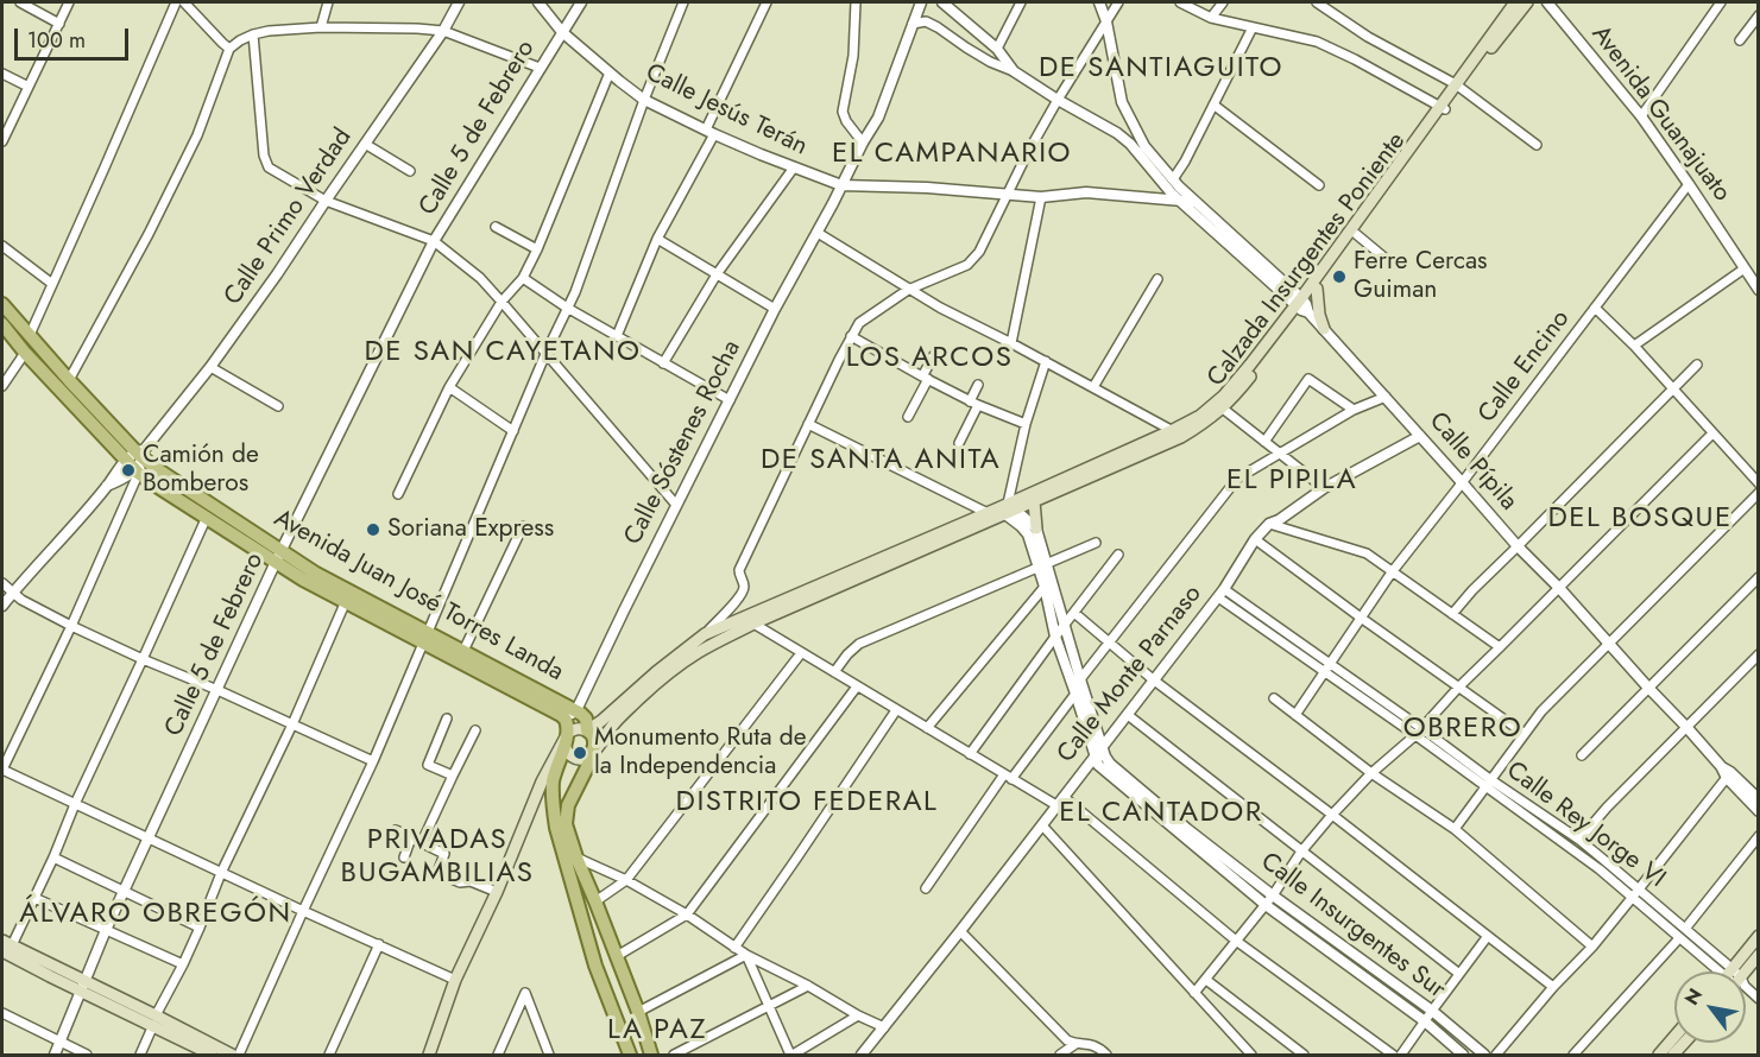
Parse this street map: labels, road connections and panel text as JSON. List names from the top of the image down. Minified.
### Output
{"streets":{"main road":["Calzada Insurgentes Poniente","Avenida Juan José Torres Landa"],"street":["Calle Jesús Terán","Avenida Guanajuato","Calle 5 de Febrero","Calle Primo Verdad","Calle Encino","Calle Sóstenes Rocha","Calle Pípila","Calle Monte Parnaso","Calle Rey Jorge VI","Calle Insurgentes Sur"]},"crossings":[["Calle Jesús Terán","Calle 5 de Febrero"],["Calle Jesús Terán","Calle Sóstenes Rocha"],["Calle Jesús Terán","Calle Pípila"],["Avenida Guanajuato","Calle Encino"],["Calle 5 de Febrero","Avenida Juan José Torres Landa"],["Calle Primo Verdad","Avenida Juan José Torres Landa"],["Calzada Insurgentes Poniente","Calle Pípila"],["Calzada Insurgentes Poniente","Avenida Juan José Torres Landa"],["Calle Encino","Calle Pípila"],["Calle Encino","Calle Rey Jorge VI"],["Calle Sóstenes Rocha","Avenida Juan José Torres Landa"],["Calle Pípila","Calle Monte Parnaso"],["Calle Monte Parnaso","Calle Rey Jorge VI"],["Calle Monte Parnaso","Calle Insurgentes Sur"]],"districts":["DE SANTIAGUITO","EL CAMPANARIO","DE SAN CAYETANO","LOS ARCOS","DE SANTA ANITA","EL PIPILA","DEL BOSQUE","OBRERO","DISTRITO FEDERAL","EL CANTADOR","PRIVADAS BUGAMBILIAS","ÁLVARO OBREGÓN","LA PAZ"],"places":["Ferre Cercas Guiman","Camión de Bomberos","Soriana Express","Monumento Ruta de la Independencia"],"scale_bar":"100 m","north":"top left"}
